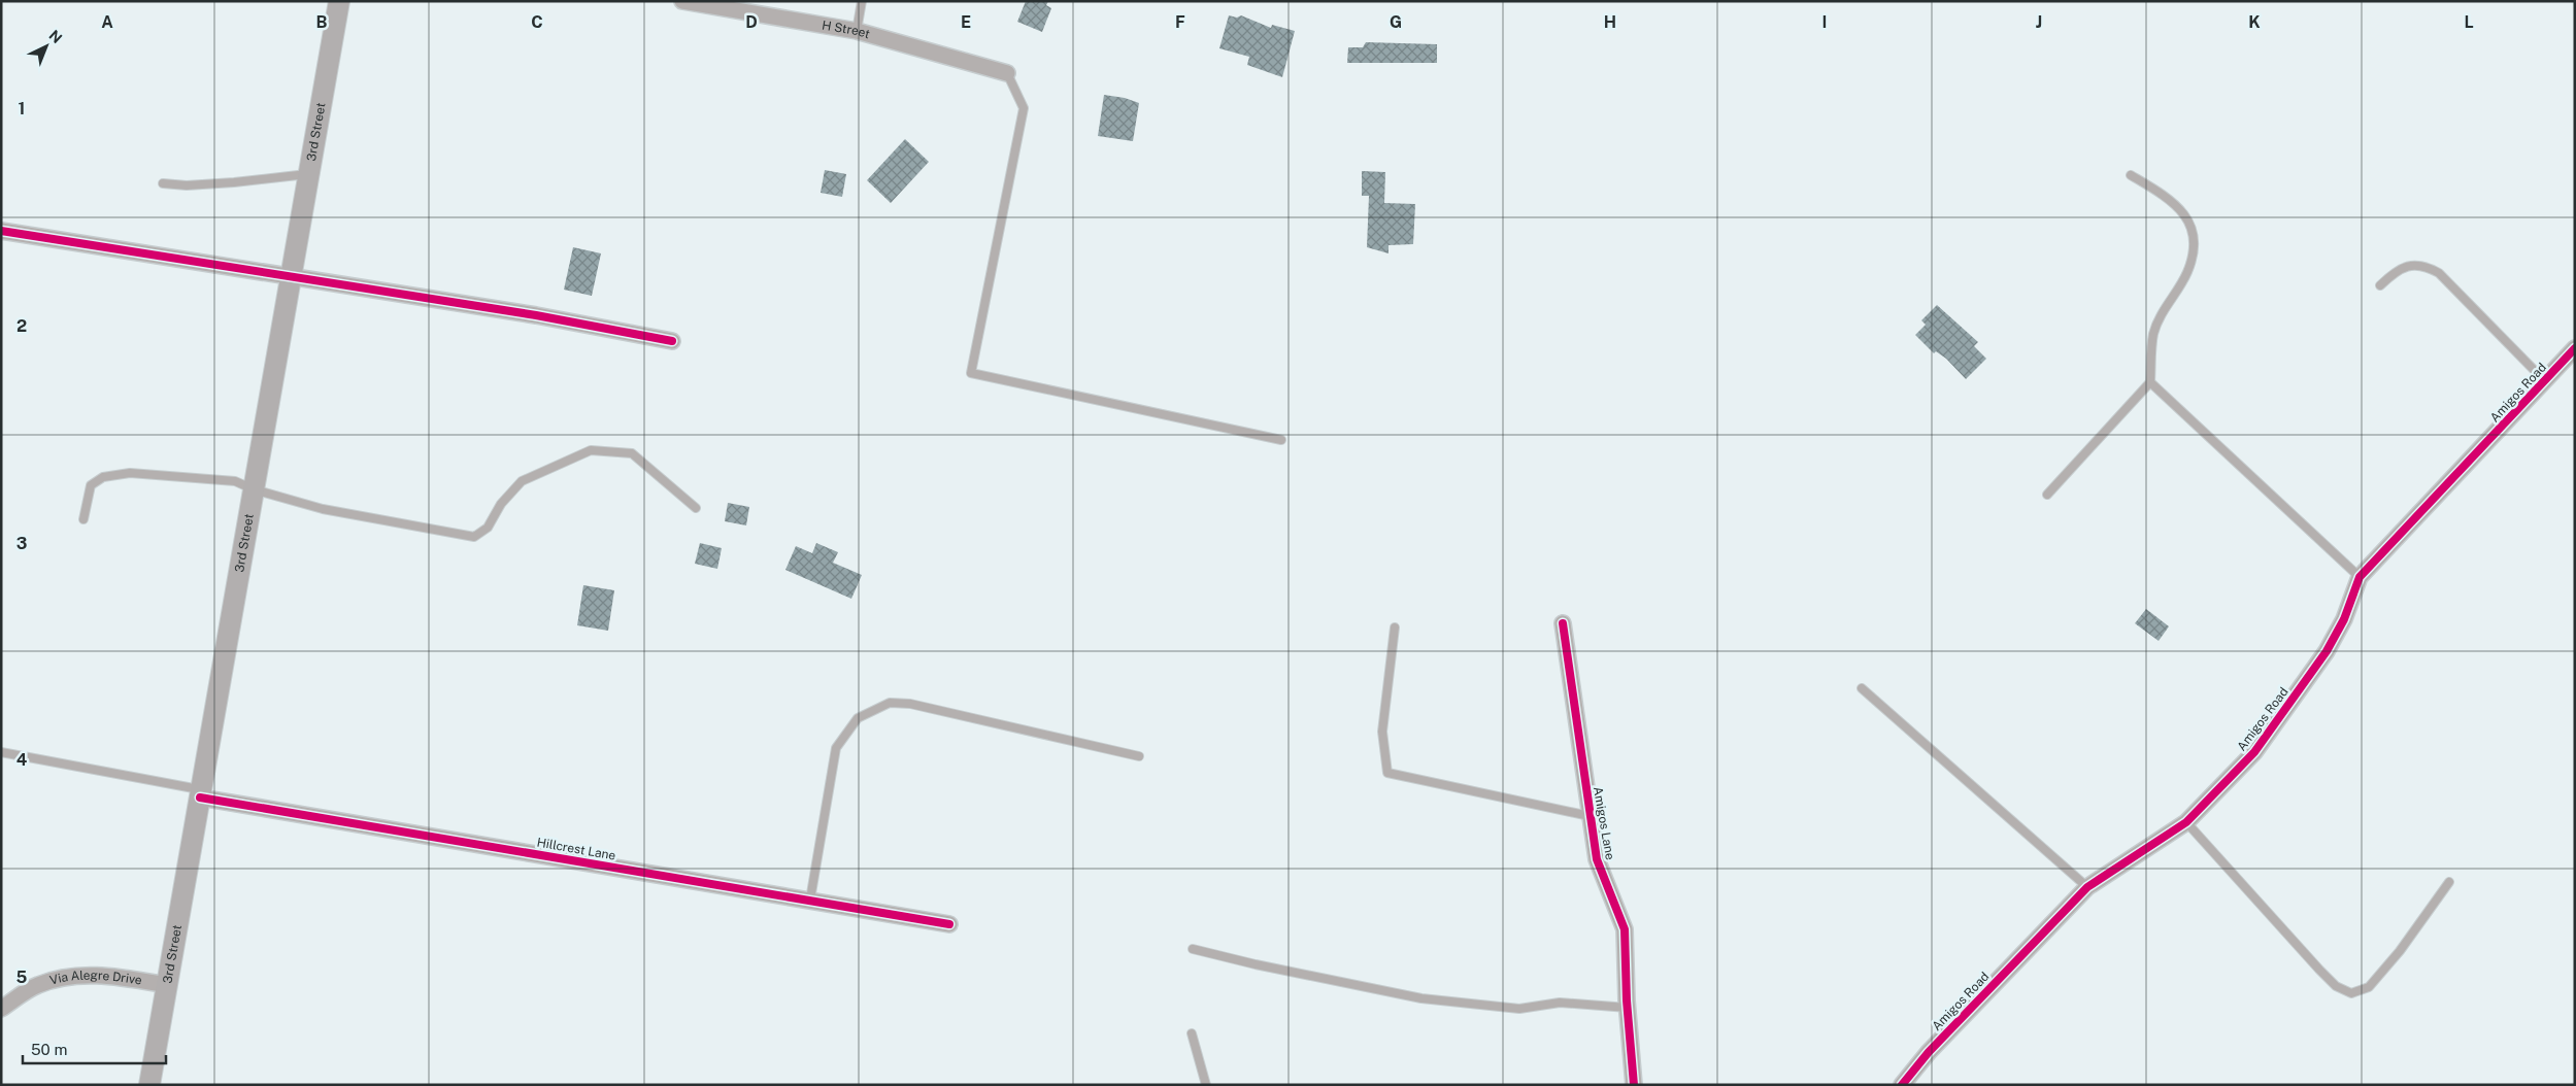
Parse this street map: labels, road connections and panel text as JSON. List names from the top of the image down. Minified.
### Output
{"streets":{"main road":["3rd Street"],"street":["H Street","Amigos Road","Amigos Lane","Hillcrest Lane","Via Alegre Drive"]},"crossings":[["3rd Street","Hillcrest Lane"],["3rd Street","Via Alegre Drive"]],"scale_bar":"50 m","north":"top right","grid":{"columns":["A","B","C","D","E","F","G","H","I","J","K","L"],"rows":["1","2","3","4","5"]}}
